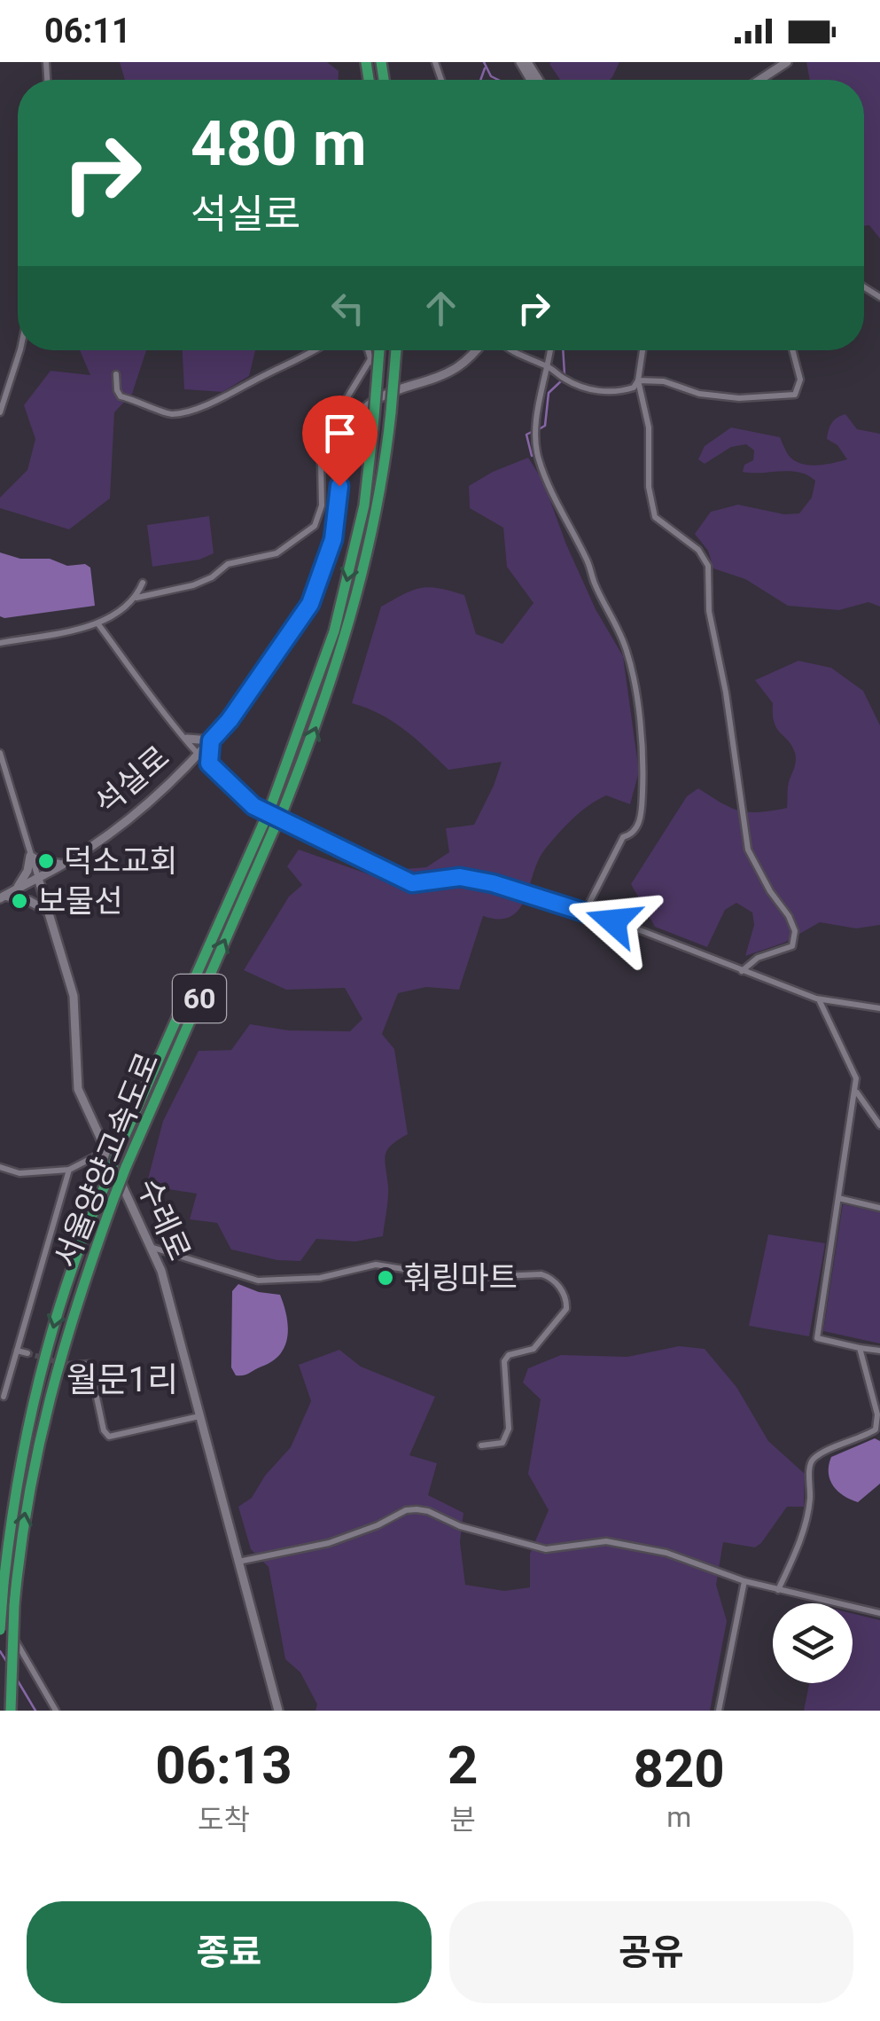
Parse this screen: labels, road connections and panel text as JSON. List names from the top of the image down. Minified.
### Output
{"streets":{"highway":["60","서울양양고속도로"],"main road":["석실로","수레로"]},"crossings":[["석실로","수레로"]],"districts":["월문1리"],"places":["덕소교회","보물선","훠링마트"],"page":{"status":"06:11","turn":["480 m","석실로"],"eta":["06:13","도착","2","분","820","m"],"buttons":["종료","공유"]}}
